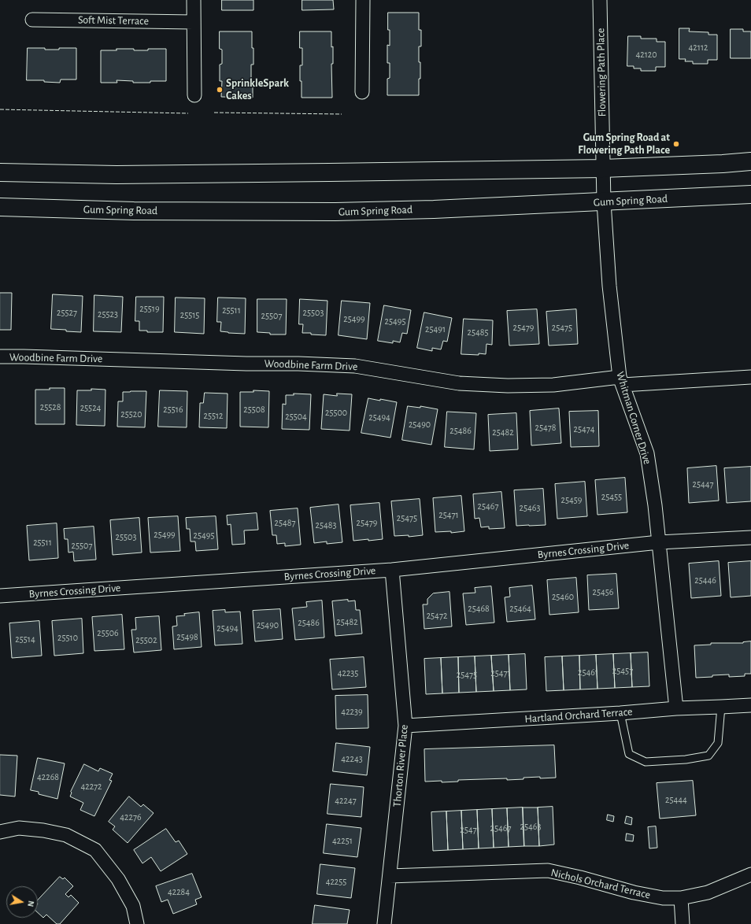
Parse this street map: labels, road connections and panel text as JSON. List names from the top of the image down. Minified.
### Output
{"streets":{"main road":["Gum Spring Road"],"street":["Soft Mist Terrace","Flowering Path Place","Woodbine Farm Drive","Whitman Corner Drive","Byrnes Crossing Drive","Hartland Orchard Terrace","Thorton River Place","Nichols Orchard Terrace"]},"crossings":[["Flowering Path Place","Gum Spring Road"],["Flowering Path Place","Whitman Corner Drive"],["Gum Spring Road","Whitman Corner Drive"],["Woodbine Farm Drive","Whitman Corner Drive"],["Whitman Corner Drive","Byrnes Crossing Drive"],["Whitman Corner Drive","Hartland Orchard Terrace"],["Byrnes Crossing Drive","Thorton River Place"],["Hartland Orchard Terrace","Thorton River Place"],["Thorton River Place","Nichols Orchard Terrace"]],"places":["SprinkleSpark Cakes","Gum Spring Road at Flowering Path Place"],"house_numbers":["42112","42120","25519","25511","25527","25503","25523","25515","25507","25499","25495","25479","25475","25491","25485","25528","25524","25516","25508","25500","25520","25512","25504","25494","25490","25478","25474","25486","25482","25447","25455","25459","25467","25463","25471","25475","25487","25479","25483","25499","25495","25503","25511","25507","25446","25456","25460","25468","25464","25472","25482","25486","25490","25494","25506","25498","25510","25514","25502","25457","25461","42235","25471","25475","42239","42243","42268","42272","25444","42247","42276","25463","25467","25471","42251","42255","42284"],"north":"right"}
